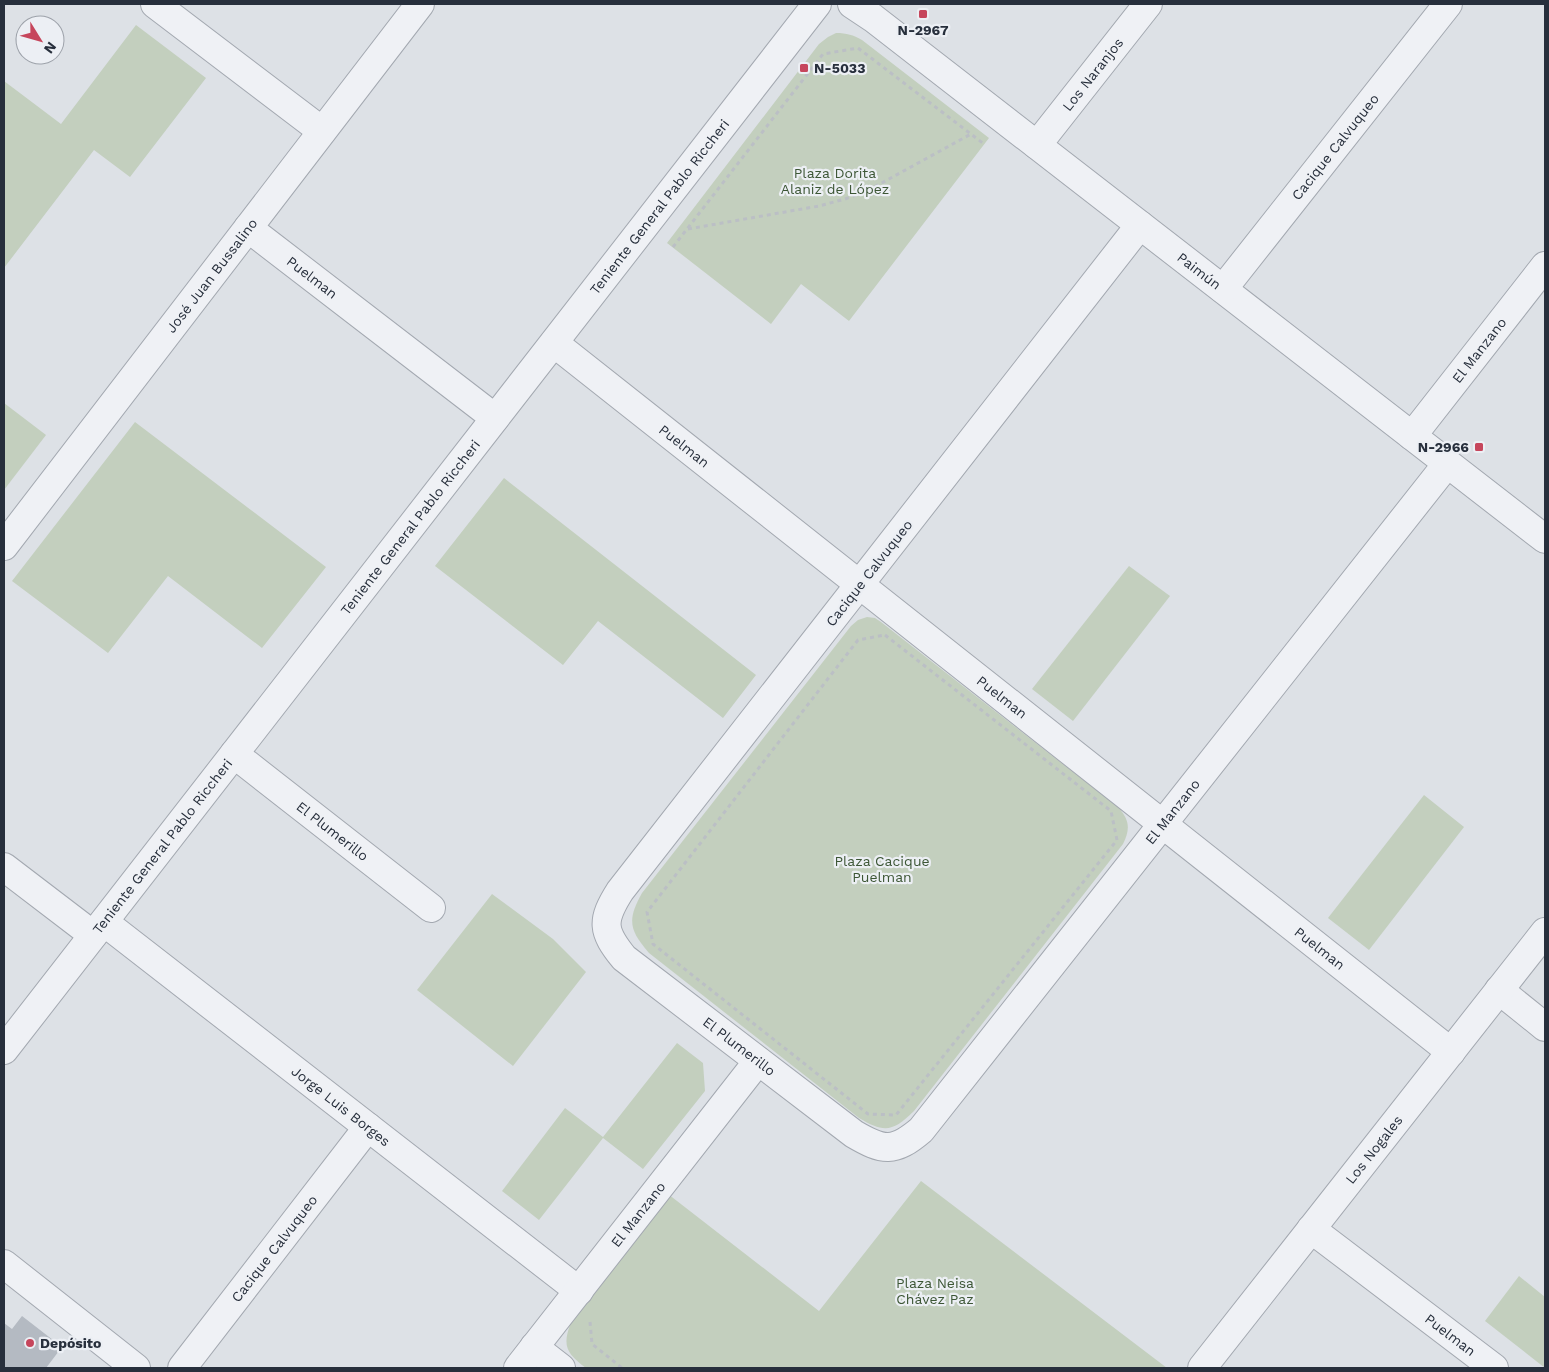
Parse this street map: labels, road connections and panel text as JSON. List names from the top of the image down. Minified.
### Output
{"streets":{"street":["Los Naranjos","Cacique Calvuqueo","Teniente General Pablo Riccheri","Paimún","José Juan Bussalino","Puelman","El Manzano","El Plumerillo","Jorge Luis Borges","Los Nogales"]},"crossings":[["Los Naranjos","Paimún"],["Cacique Calvuqueo","Paimún"],["Cacique Calvuqueo","Puelman"],["Cacique Calvuqueo","El Plumerillo"],["Cacique Calvuqueo","Jorge Luis Borges"],["Teniente General Pablo Riccheri","Puelman"],["Teniente General Pablo Riccheri","El Plumerillo"],["Teniente General Pablo Riccheri","Jorge Luis Borges"],["Paimún","El Manzano"],["José Juan Bussalino","Puelman"],["Puelman","El Manzano"],["Puelman","Los Nogales"],["El Manzano","El Plumerillo"],["El Manzano","Jorge Luis Borges"]],"parks":["Plaza Dorita Alaniz de López","Plaza Cacique Puelman","Plaza Neisa Chávez Paz"],"places":{"transit":["N-2967","N-5033","N-2966"],"other":["Depósito"]},"north":"bottom right"}
